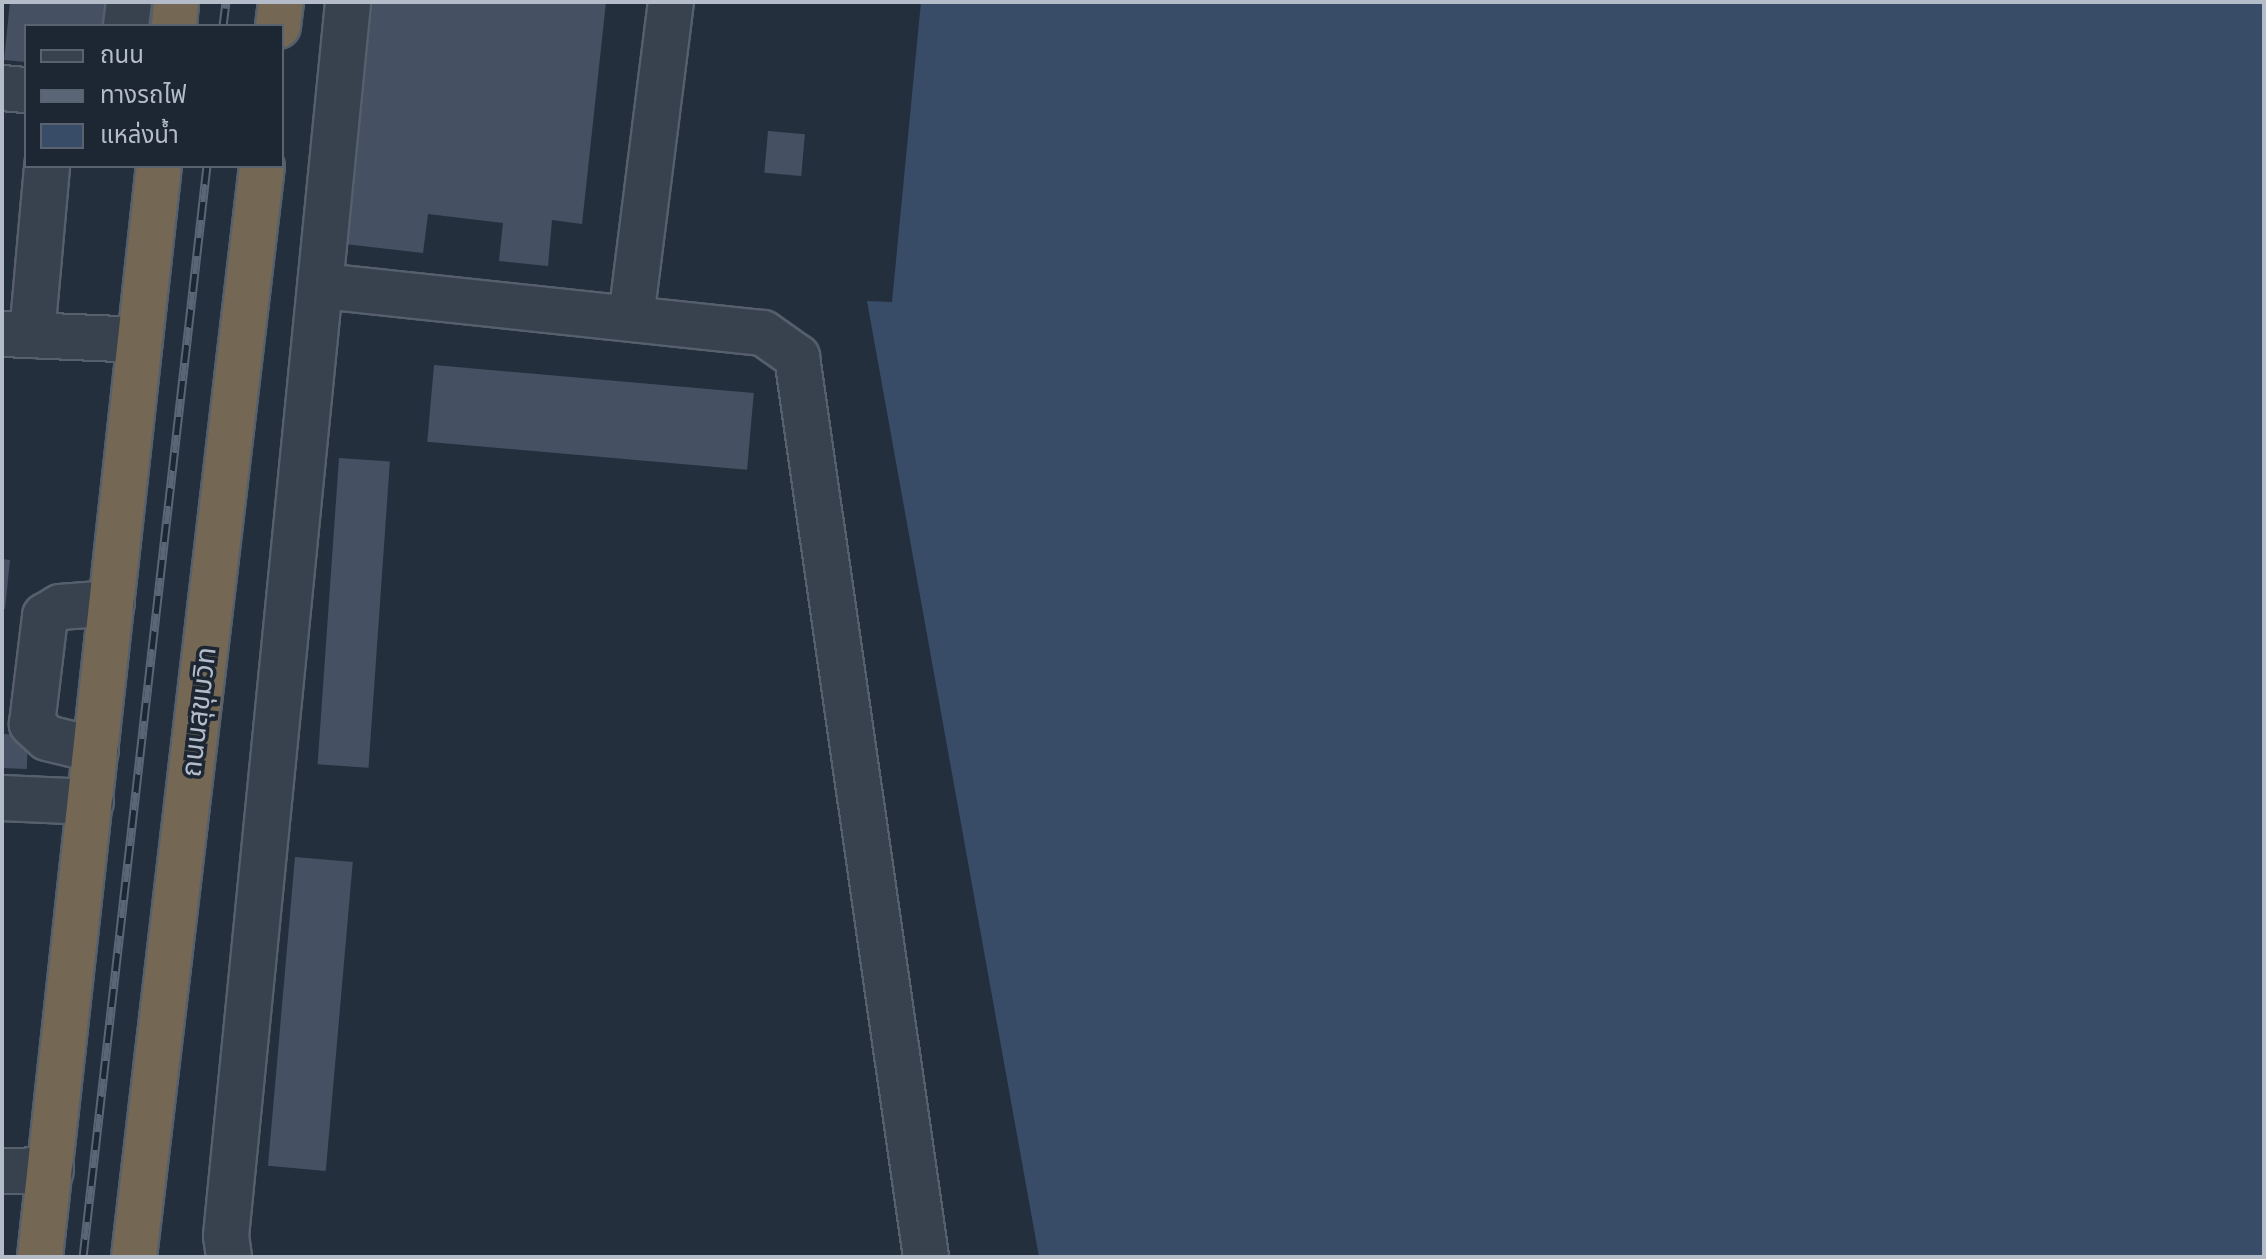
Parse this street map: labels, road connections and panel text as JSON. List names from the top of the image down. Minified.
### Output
{"streets":{"highway":["ถนนสุขุมวิท"]},"legend":["ถนน","ทางรถไฟ","แหล่งน้ำ"]}
